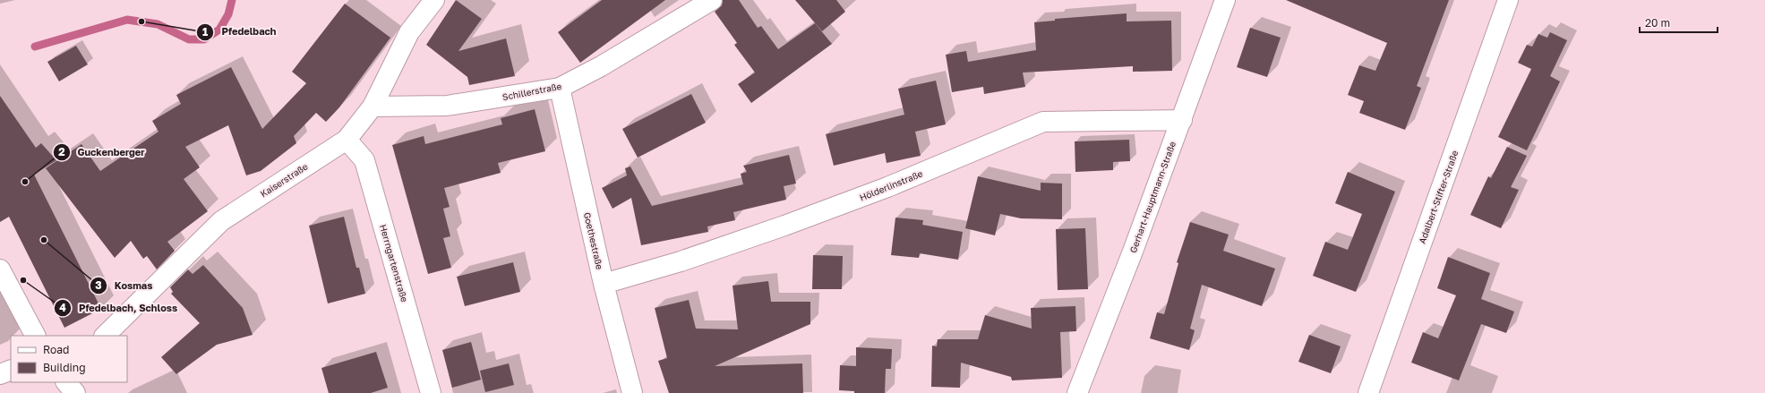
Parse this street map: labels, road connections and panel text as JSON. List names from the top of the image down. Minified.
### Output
{"streets":{"street":["Schillerstraße","Kaiserstraße","Hölderlinstraße","Gerhart-Hauptmann-Straße","Adalbert-Stifter-Straße","Goethestraße","Herrngartenstraße"]},"crossings":[["Schillerstraße","Kaiserstraße"],["Schillerstraße","Goethestraße"],["Kaiserstraße","Herrngartenstraße"],["Hölderlinstraße","Gerhart-Hauptmann-Straße"],["Hölderlinstraße","Goethestraße"]],"places":["Pfedelbach","Guckenberger","Kosmas","Pfedelbach, Schloss"],"legend":["Road","Building"],"scale_bar":"20 m"}
